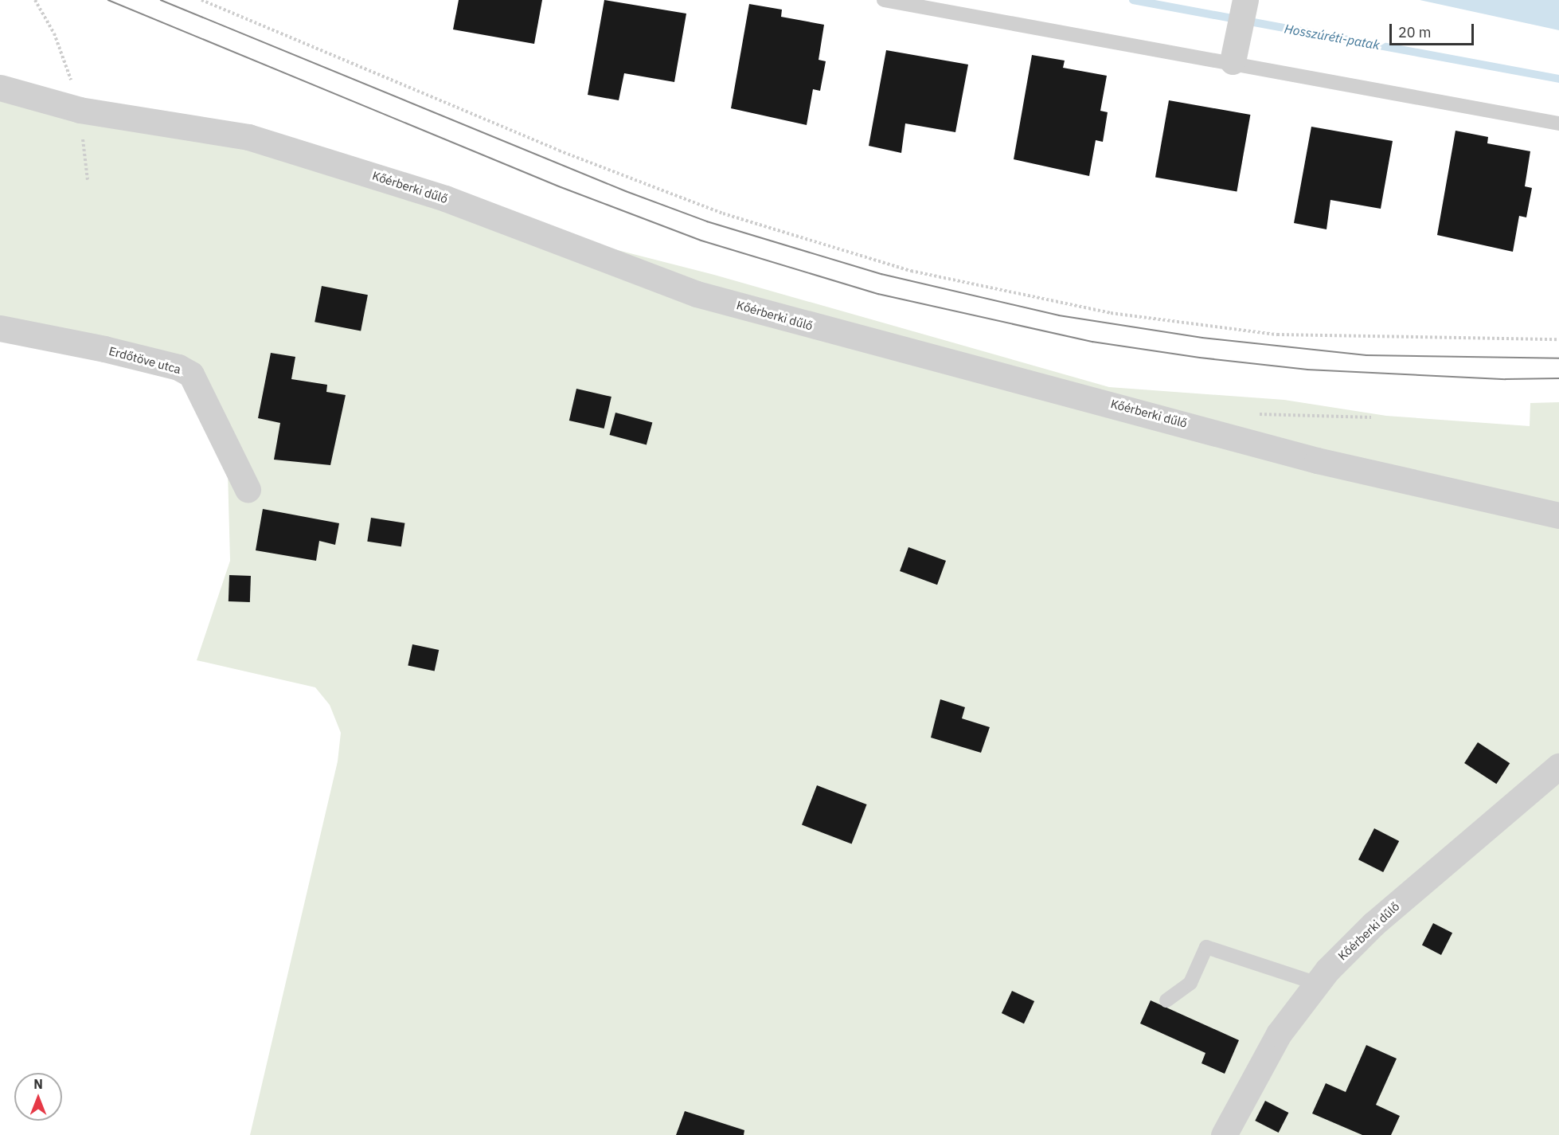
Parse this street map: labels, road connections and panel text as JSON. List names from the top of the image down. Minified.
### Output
{"streets":{"street":["Kőérberki dűlő","Erdőtöve utca"]},"water":["Hosszúréti-patak"],"scale_bar":"20 m","north":"top"}
